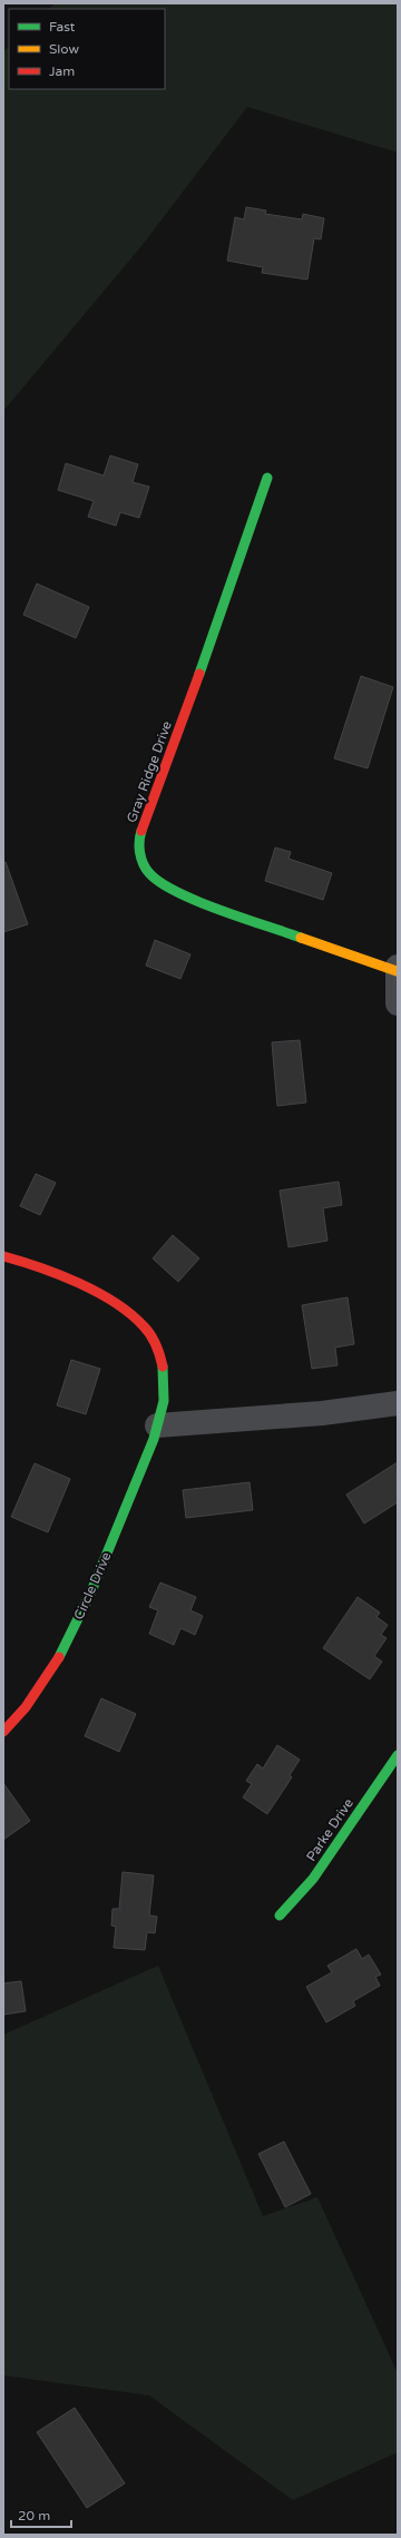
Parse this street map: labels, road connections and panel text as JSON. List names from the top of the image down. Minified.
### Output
{"streets":{"street":["Gray Ridge Drive","Circle Drive","Parke Drive"]},"legend":["Fast","Slow","Jam"],"scale_bar":"20 m"}
